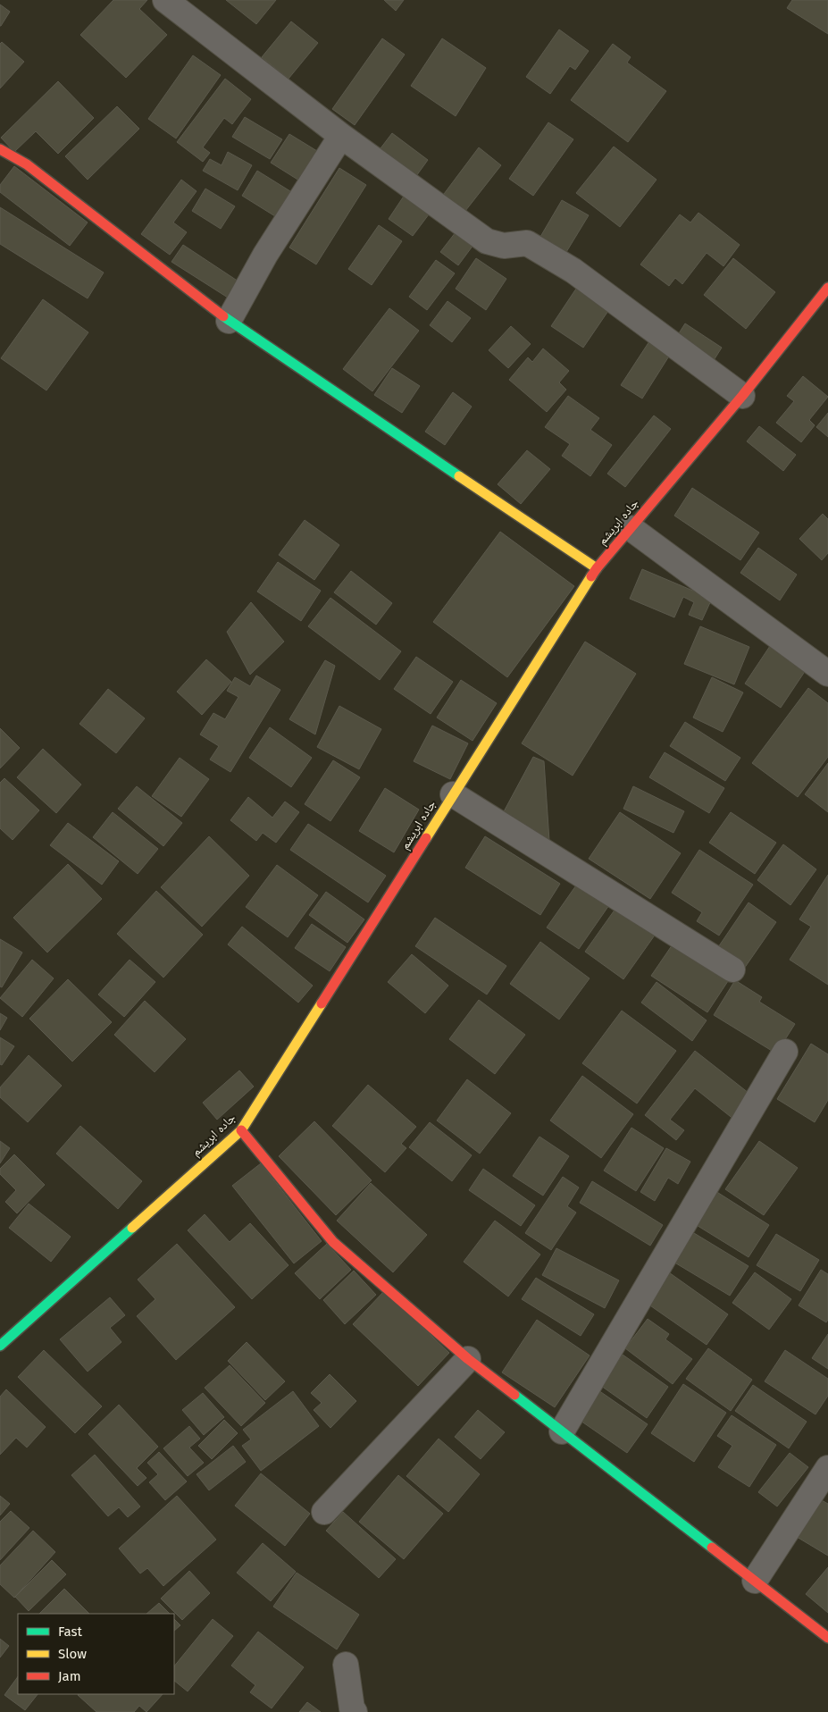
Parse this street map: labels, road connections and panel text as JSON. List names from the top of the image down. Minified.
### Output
{"streets":{"street":["جاده ابریشم"]},"legend":["Fast","Slow","Jam"]}
